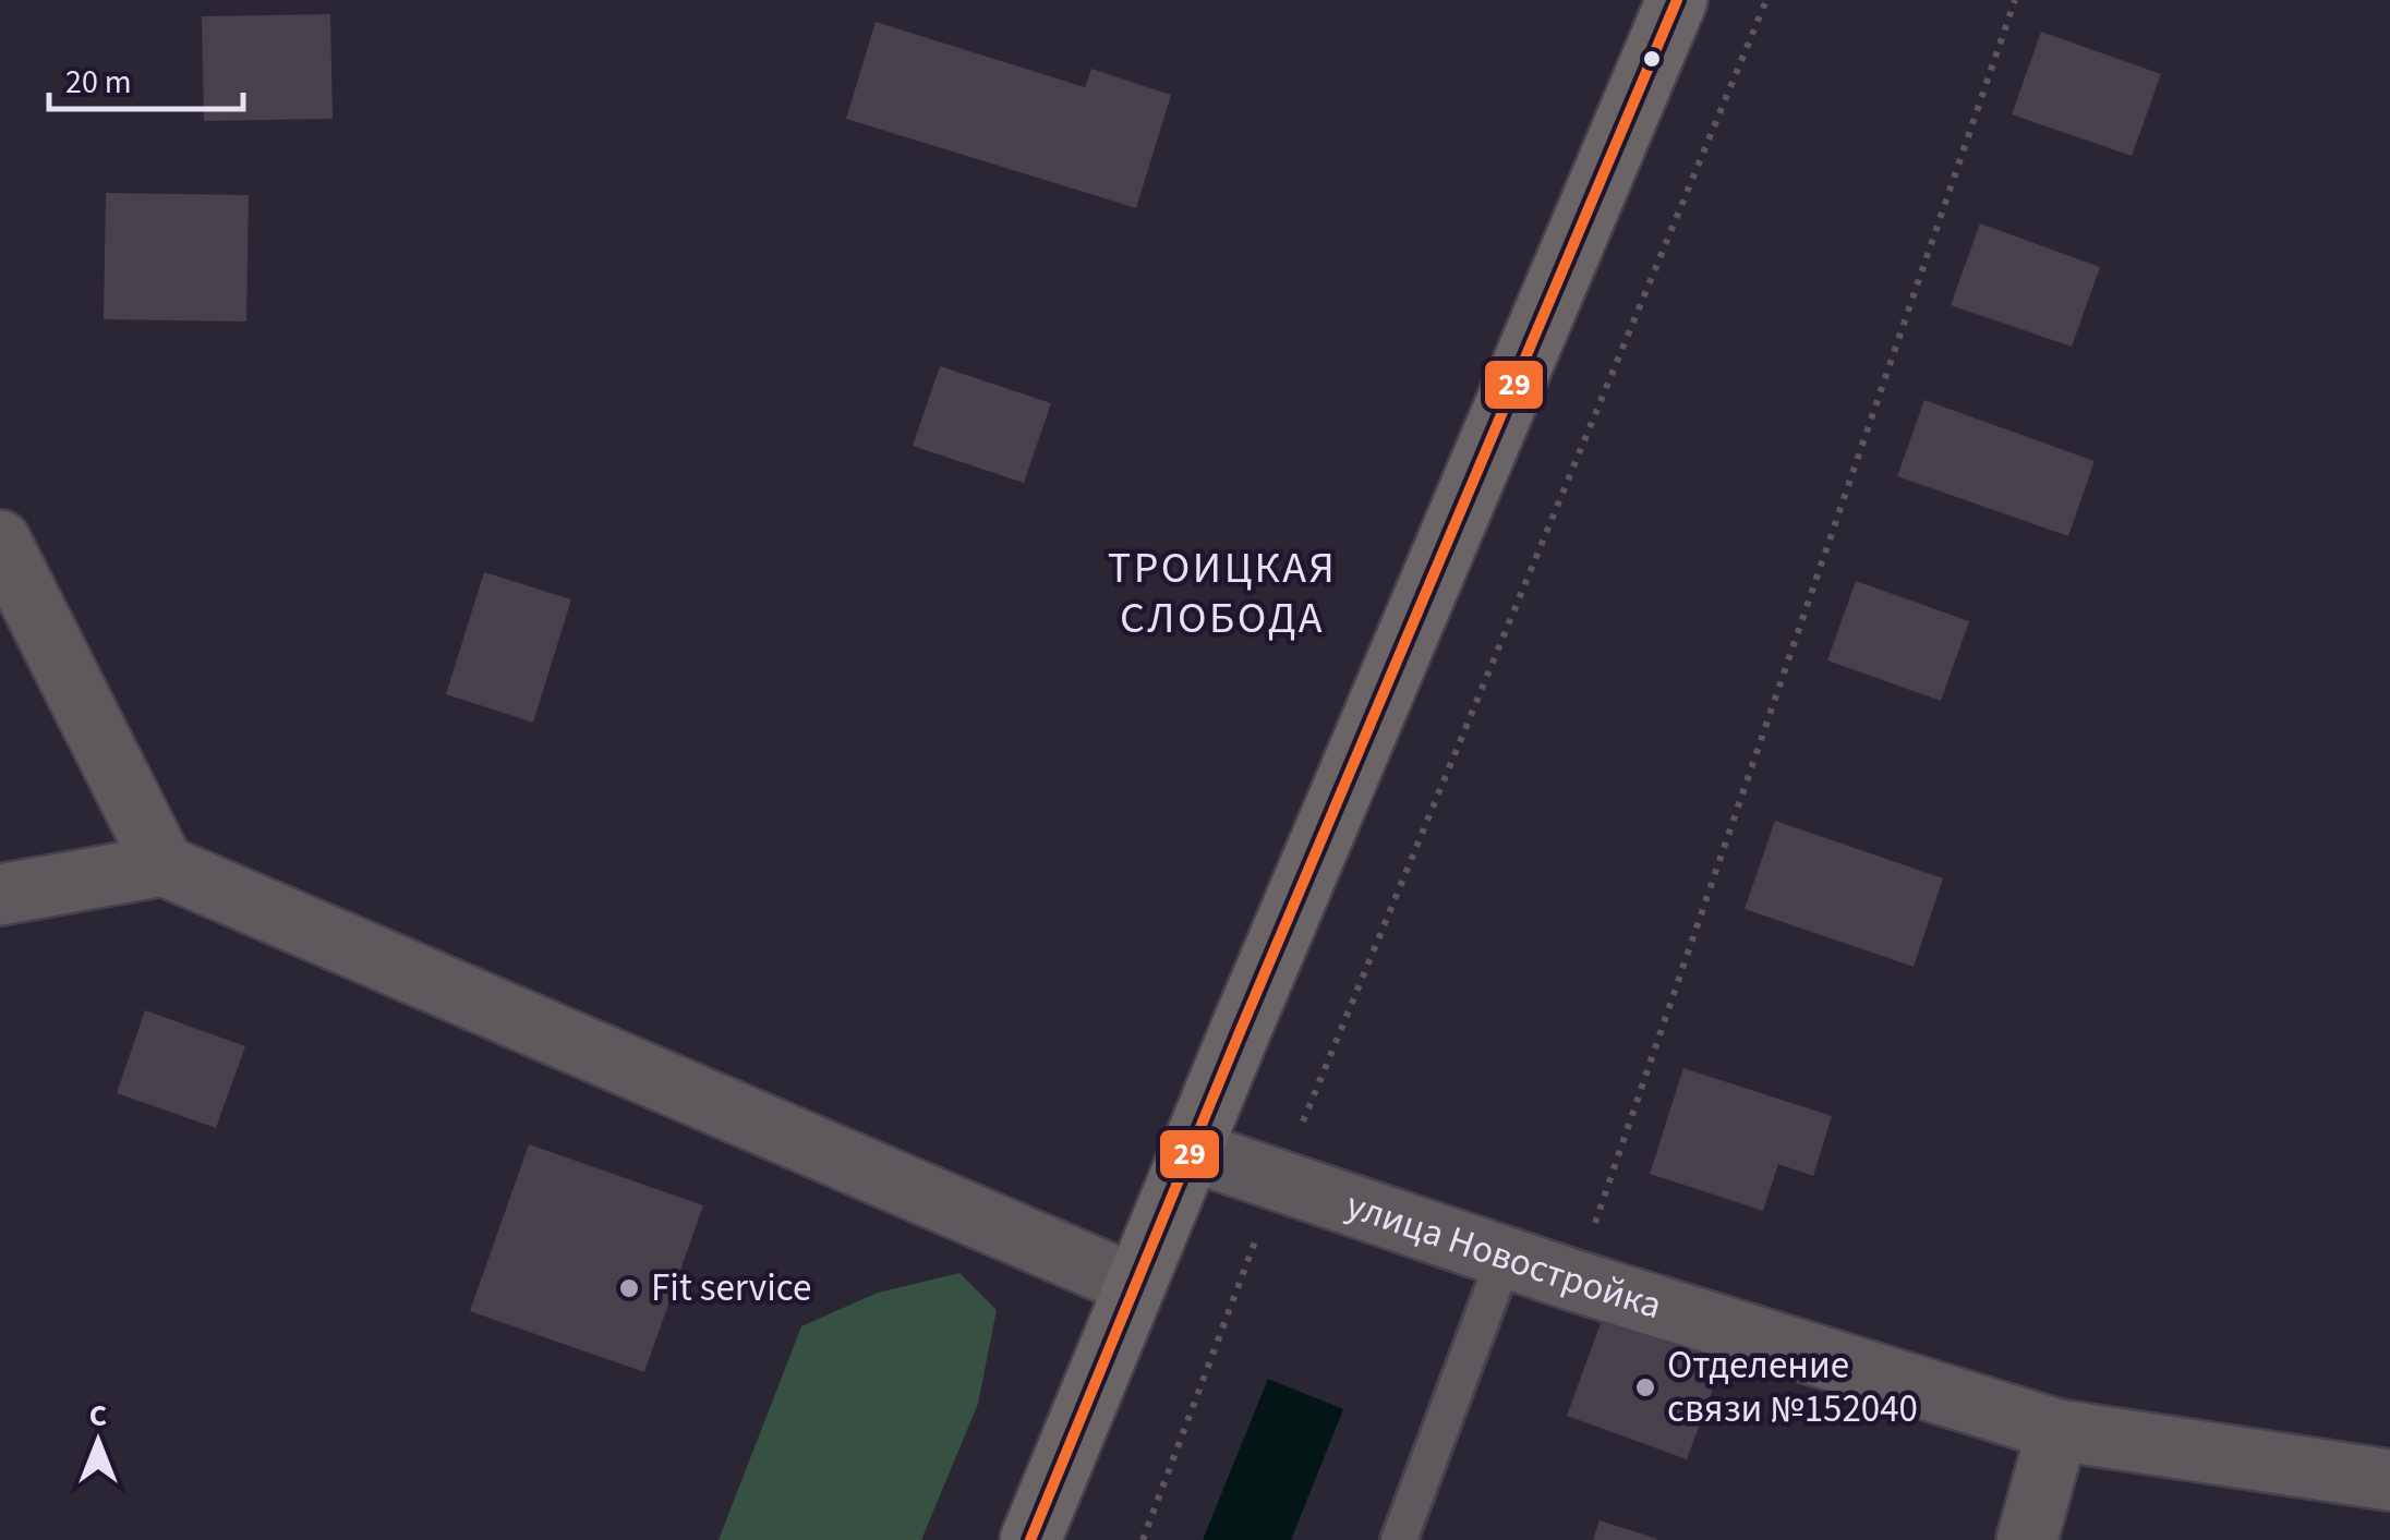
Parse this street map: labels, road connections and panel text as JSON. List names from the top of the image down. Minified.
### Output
{"streets":{"street":["улица Новостройка"]},"districts":["ТРОИЦКАЯ СЛОБОДА"],"places":["Fit service","Отделение связи №152040"],"lines":["transit line 29"],"scale_bar":"20 m","north":"top"}
